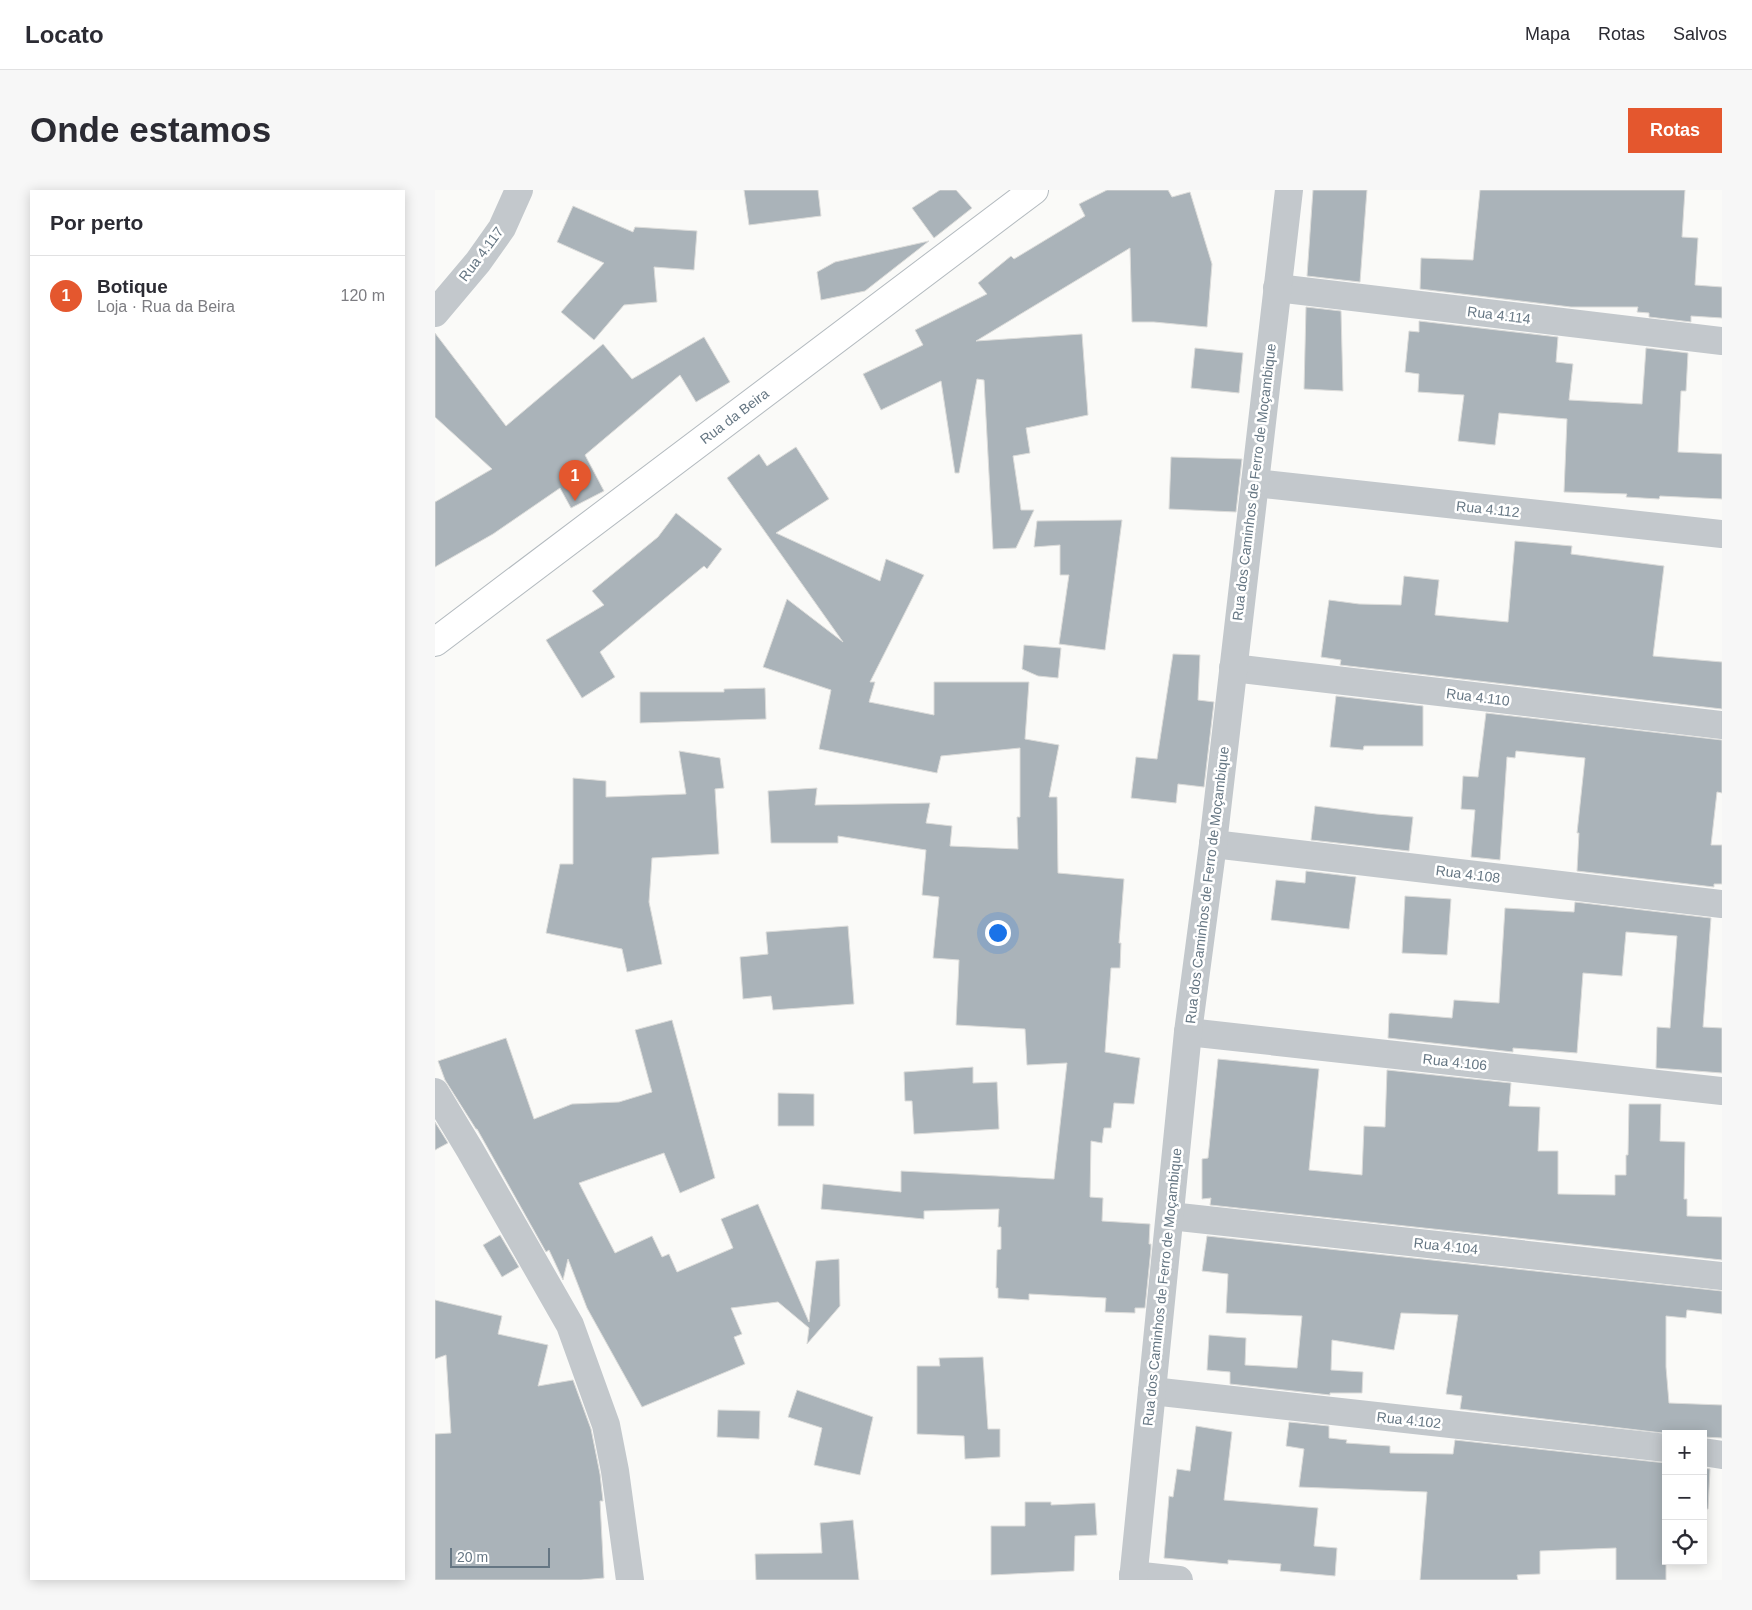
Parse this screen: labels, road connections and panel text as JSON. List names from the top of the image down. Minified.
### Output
{"streets":{"main road":["Rua da Beira"],"street":["Rua 4.117","Rua 4.114","Rua dos Caminhos de Ferro de Moçambique","Rua 4.112","Rua 4.110","Rua 4.108","Rua 4.106","Rua 4.104","Rua 4.102"]},"crossings":[["Rua 4.114","Rua dos Caminhos de Ferro de Moçambique"],["Rua dos Caminhos de Ferro de Moçambique","Rua 4.112"],["Rua dos Caminhos de Ferro de Moçambique","Rua 4.110"],["Rua dos Caminhos de Ferro de Moçambique","Rua 4.108"],["Rua dos Caminhos de Ferro de Moçambique","Rua 4.106"],["Rua dos Caminhos de Ferro de Moçambique","Rua 4.104"],["Rua dos Caminhos de Ferro de Moçambique","Rua 4.102"]],"scale_bar":"20 m","page":{"header":"Locato","nav":["Mapa","Rotas","Salvos"],"buttons":"Rotas","title":"Onde estamos","heading":"Por perto","list":[{"mark":"1","name":"Botique","note":"Loja · Rua da Beira","value":"120 m"}],"pins":"1","map_buttons":["+","−"],"scale":"20 m"}}
